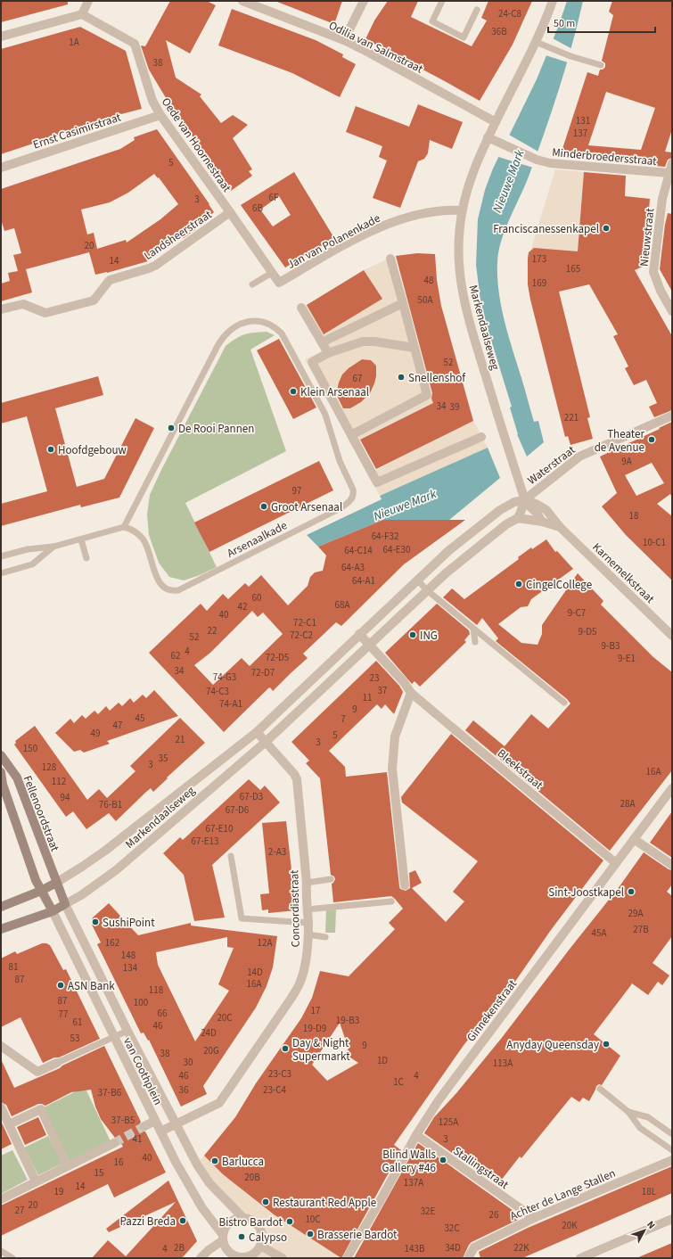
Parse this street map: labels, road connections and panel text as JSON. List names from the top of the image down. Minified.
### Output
{"streets":{"main road":["Markendaalseweg","Fellenoordstraat"],"street":["Odilia van Salmstraat","Ernst Casimirstraat","Oede van Hoornestraat","Minderbroedersstraat","Landsheerstraat","Nieuwstraat","Jan van Polanenkade","Waterstraat","Karnemelkstraat","Bleekstraat","Concordiastraat","Ginnekenstraat","van Coothplein","Stallingstraat","Achter de Lange Stallen"],"lane":["Arsenaalkade"]},"crossings":[["Odilia van Salmstraat","Markendaalseweg"],["Ernst Casimirstraat","Oede van Hoornestraat"],["Oede van Hoornestraat","Landsheerstraat"],["Oede van Hoornestraat","Jan van Polanenkade"],["Minderbroedersstraat","Nieuwstraat"],["Minderbroedersstraat","Markendaalseweg"],["Jan van Polanenkade","Markendaalseweg"],["Markendaalseweg","Waterstraat"],["Markendaalseweg","Karnemelkstraat"],["Markendaalseweg","Bleekstraat"],["Markendaalseweg","Fellenoordstraat"],["Markendaalseweg","Concordiastraat"],["Markendaalseweg","van Coothplein"],["Waterstraat","Karnemelkstraat"],["Bleekstraat","Ginnekenstraat"],["Concordiastraat","van Coothplein"],["Ginnekenstraat","Stallingstraat"],["Stallingstraat","Achter de Lange Stallen"]],"water":["Nieuwe Mark"],"places":["Franciscanessenkapel","Snellenshof","Klein Arsenaal","De Rooi Pannen","Theater de Avenue","Hoofdgebouw","Groot Arsenaal","CingelCollege","ING","Sint-Joostkapel","SushiPoint","ASN Bank","Anyday Queensday","Day & Night Supermarkt","Blind Walls Gallery #46","Barlucca","Restaurant Red Apple","Pazzi Breda","Bistro Bardot","Brasserie Bardot","Calypso"],"house_numbers":["24-C8","36B","1A","38","131","137","5","6F","3","6B","20","173","14","165","48","169","50A","52","67","34","39","221","9A","97","18","64-F32","10-C1","64-E30","64-C14","64-A3","64-A1","60","68A","42","9-C7","40","72-C1","22","9-D5","72-C2","52","9-B3","4","62","72-D5","9-E1","34","72-D7","74-G3","23","37","74-C3","11","74-A1","9","45","7","47","49","5","21","3","150","35","3","128","16A","112","67-D3","94","28A","76-B1","67-D6","67-E10","67-E13","2-A3","29A","27B","45A","162","12A","148","81","134","14D","87","16A","118","87","100","17","66","77","20C","19-B3","61","46","19-D9","24D","53","9","20G","38","1D","30","113A","23-C3","46","4","1C","36","23-C4","37-B6","37-B5","125A","41","3","40","16","15","20B","137A","14","19","18L","20","27","32E","26","10C","20K","32C","2B","34D","22K","4","143B"],"scale_bar":"50 m","north":"top right"}
